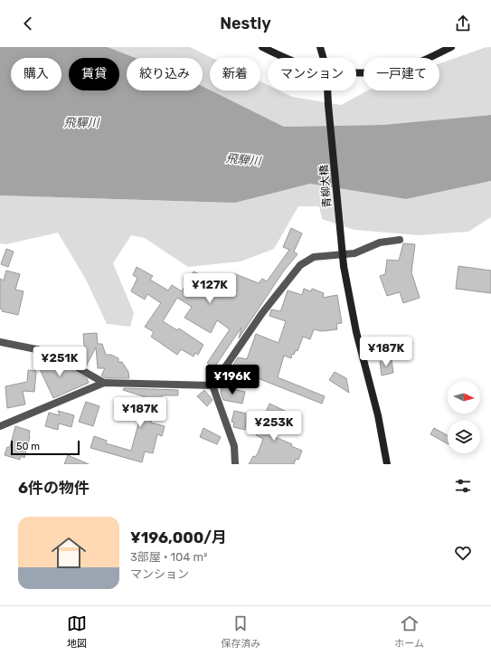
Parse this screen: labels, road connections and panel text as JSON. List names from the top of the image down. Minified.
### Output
{"streets":{"street":["青柳大橋"]},"water":["飛驒川","飛騨川"],"scale_bar":"50 m","north":"right","page":{"header":"Nestly","chip":["購入","賃貸","絞り込み","新着","マンション","一戸建て"],"price":["¥127K","¥187K","¥251K","¥196K","¥187K","¥253K"],"scale":"50 m","heading":"6件の物件","list":[{"name":"¥196,000/月","note":"3部屋 · 104 m² · マンション"}],"tabs":["地図","保存済み","ホーム"]}}
